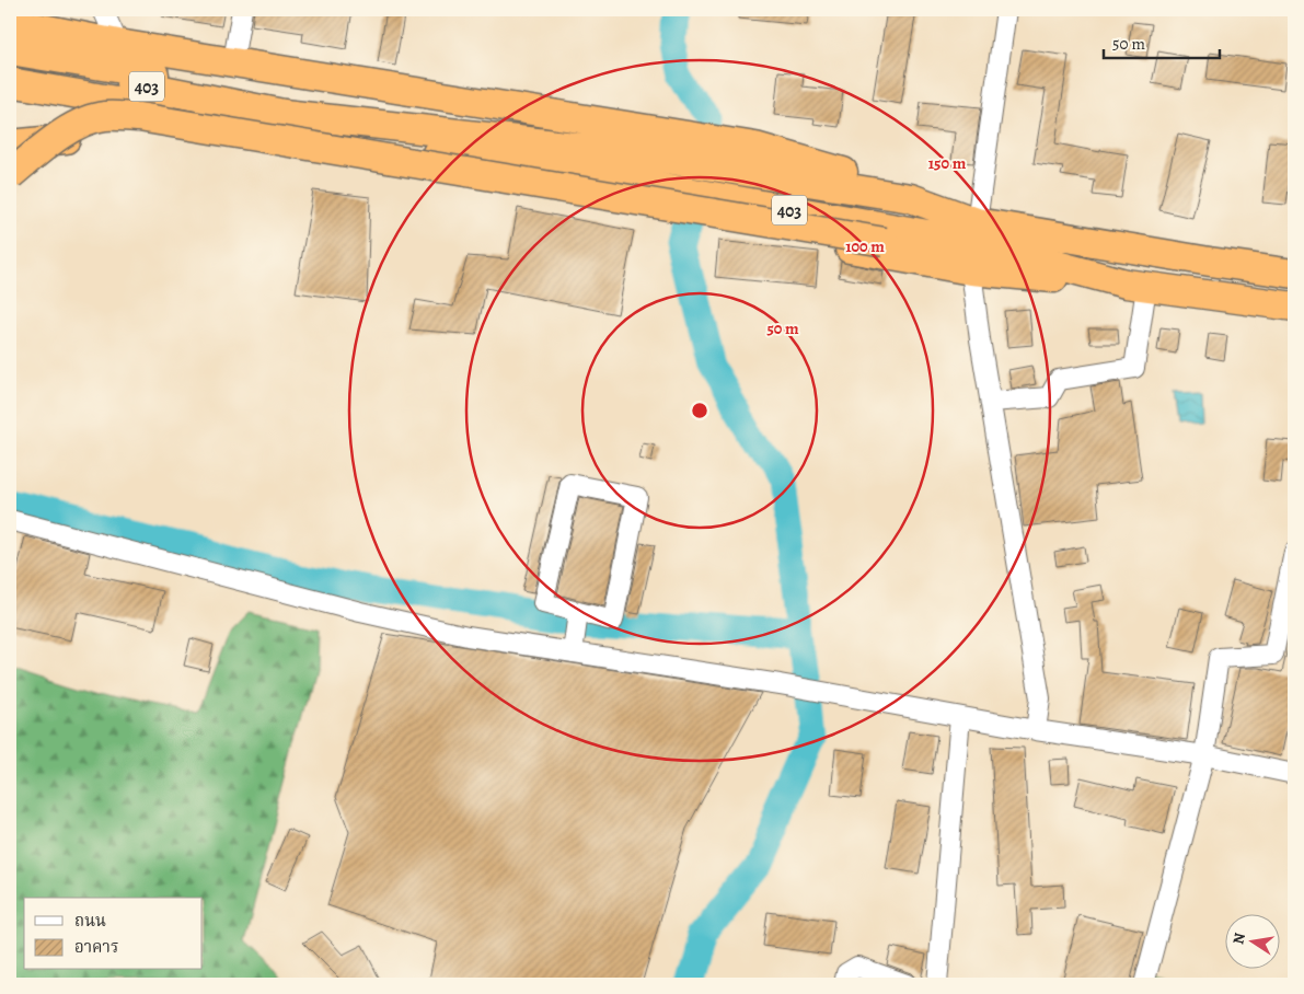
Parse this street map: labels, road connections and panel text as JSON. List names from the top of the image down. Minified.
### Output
{"streets":{"highway":["403"]},"legend":["ถนน","อาคาร"],"scale_bar":"50 m","north":"left","rings":["150 m","100 m","50 m"]}
